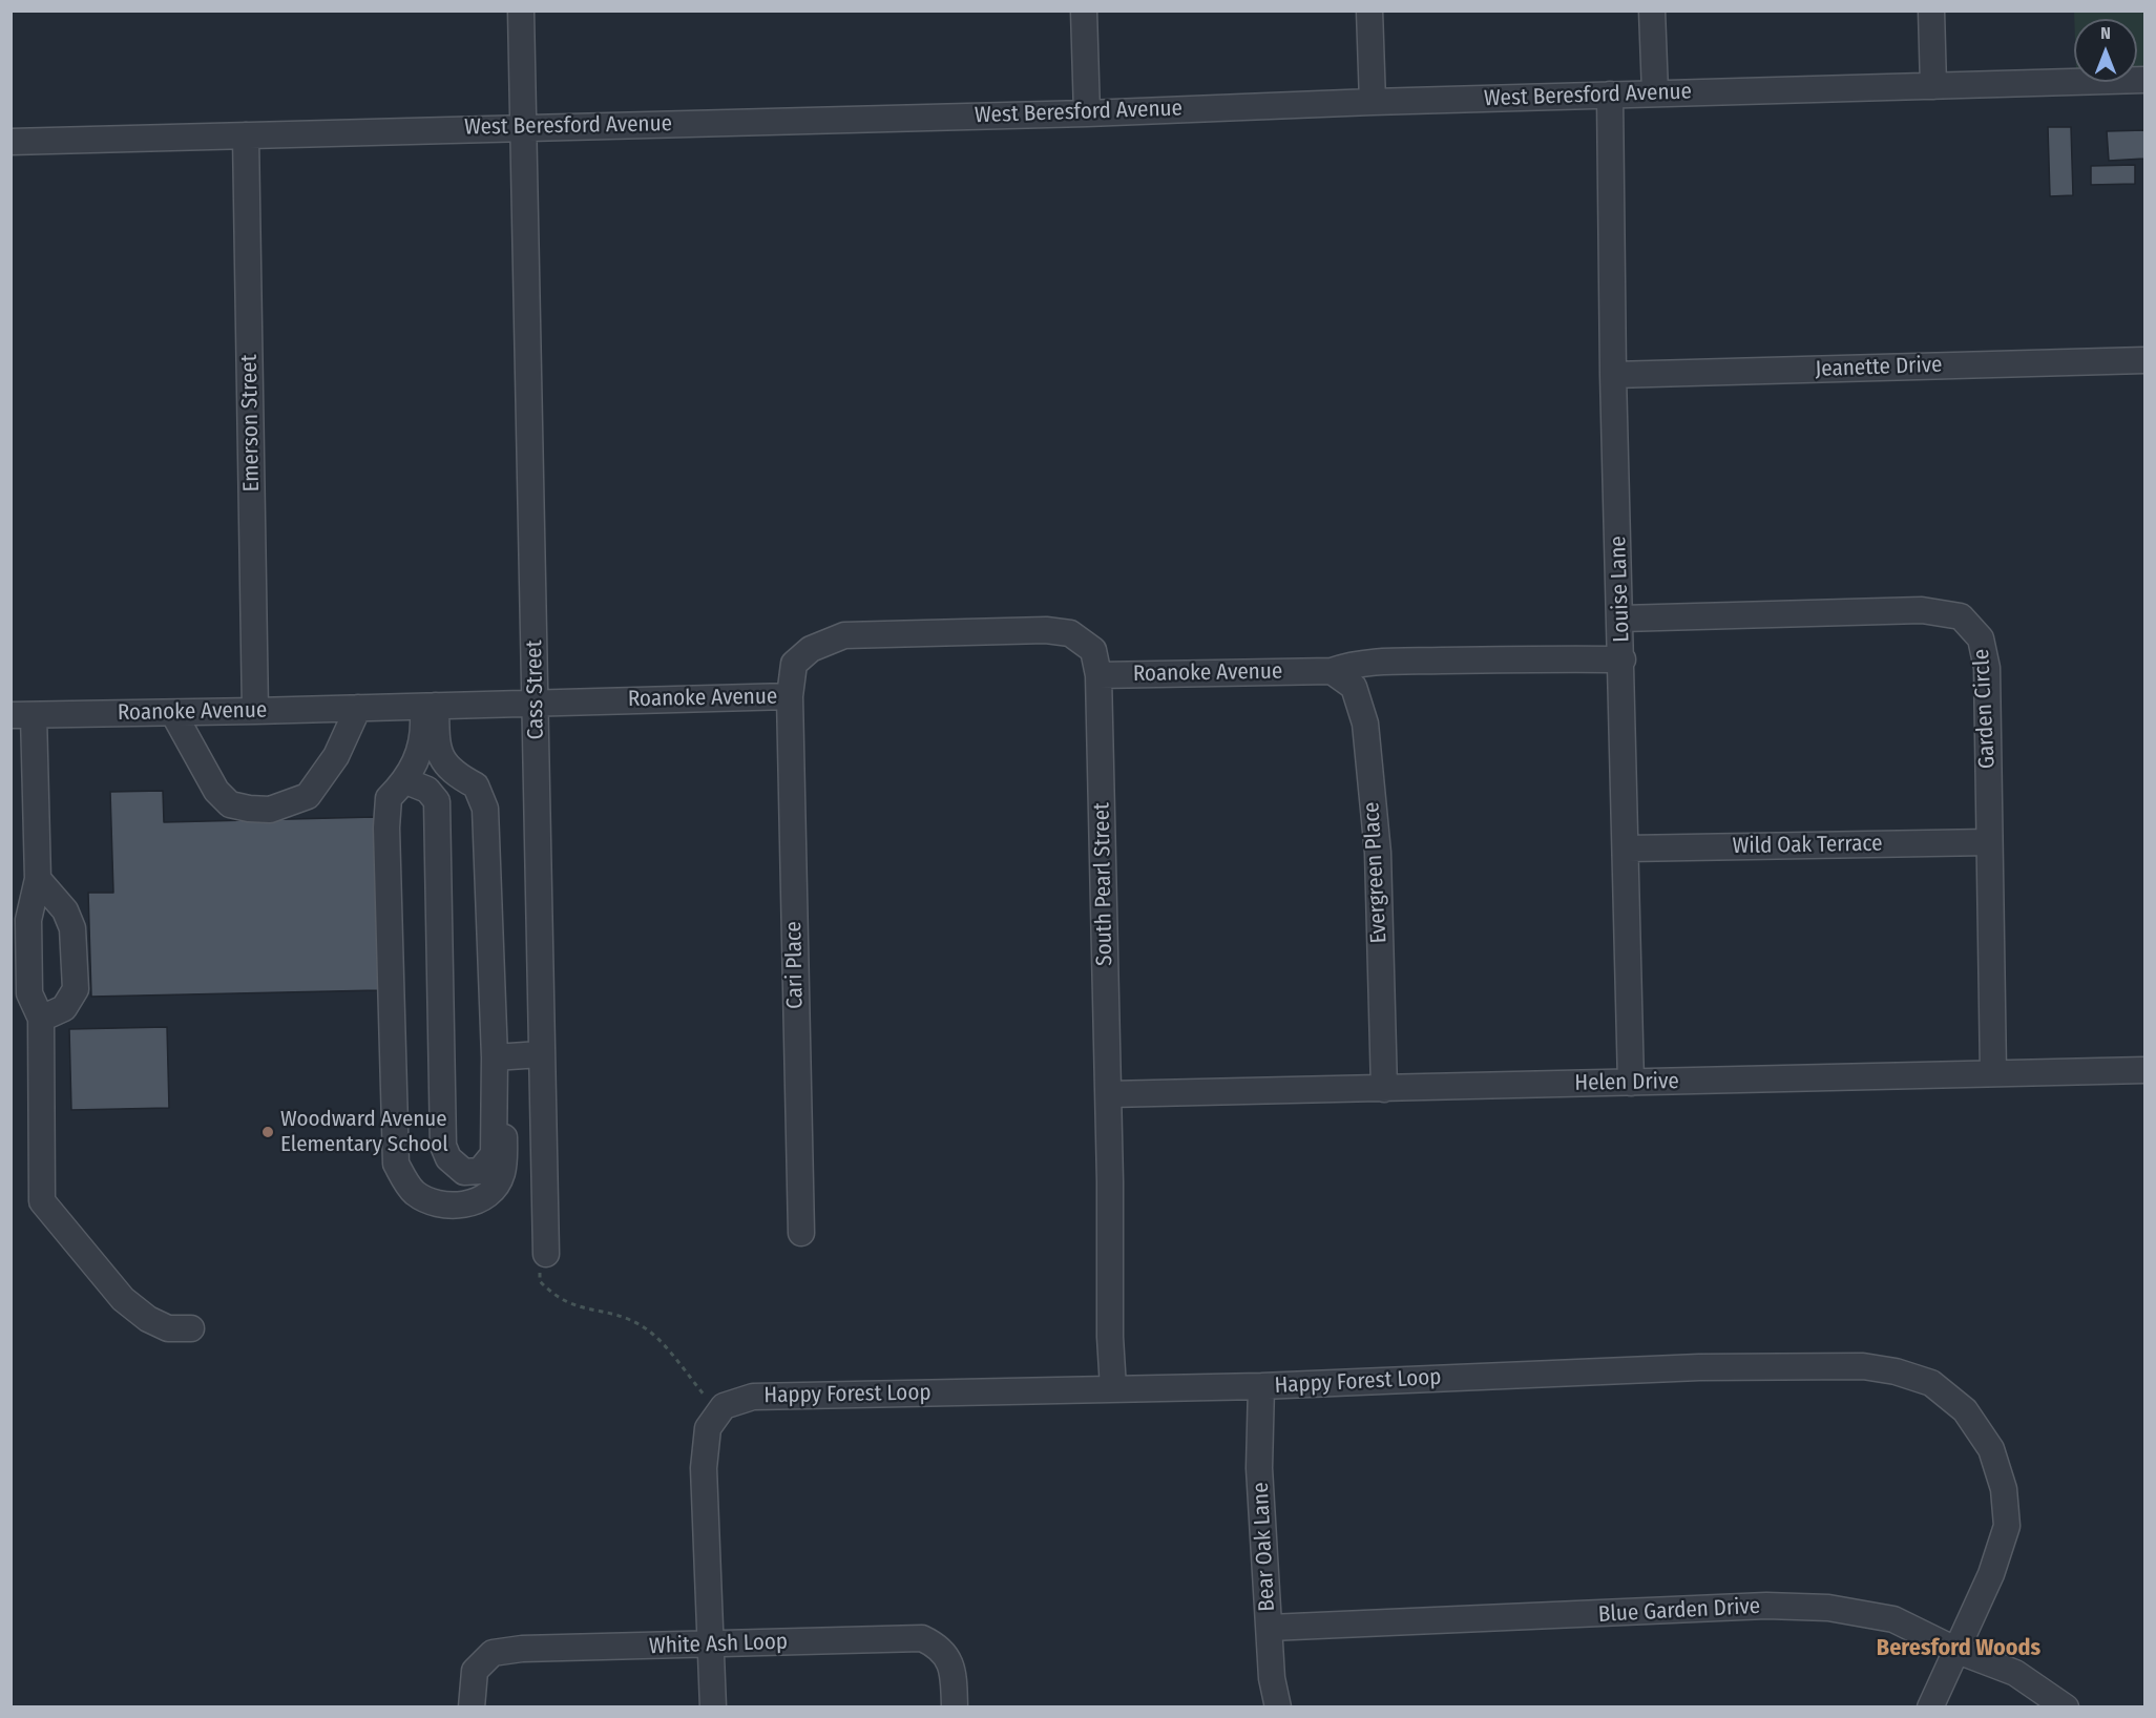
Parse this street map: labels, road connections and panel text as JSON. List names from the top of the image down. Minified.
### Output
{"streets":{"street":["West Beresford Avenue","Jeanette Drive","Emerson Street","Louise Lane","Roanoke Avenue","Cass Street","Garden Circle","Wild Oak Terrace","Evergreen Place","South Pearl Street","Cari Place","Helen Drive","Happy Forest Loop","Bear Oak Lane","Blue Garden Drive","White Ash Loop"]},"crossings":[["West Beresford Avenue","Emerson Street"],["West Beresford Avenue","Louise Lane"],["West Beresford Avenue","Cass Street"],["Jeanette Drive","Louise Lane"],["Emerson Street","Roanoke Avenue"],["Louise Lane","Roanoke Avenue"],["Louise Lane","Garden Circle"],["Louise Lane","Wild Oak Terrace"],["Louise Lane","Helen Drive"],["Roanoke Avenue","Cass Street"],["Roanoke Avenue","Evergreen Place"],["Roanoke Avenue","South Pearl Street"],["Roanoke Avenue","Cari Place"],["Garden Circle","Wild Oak Terrace"],["Garden Circle","Helen Drive"],["Evergreen Place","Helen Drive"],["South Pearl Street","Helen Drive"],["South Pearl Street","Happy Forest Loop"],["Happy Forest Loop","Bear Oak Lane"],["Happy Forest Loop","Blue Garden Drive"],["Happy Forest Loop","White Ash Loop"],["Bear Oak Lane","Blue Garden Drive"]],"districts":["Beresford Woods"],"places":["Woodward Avenue Elementary School"],"north":"top"}
